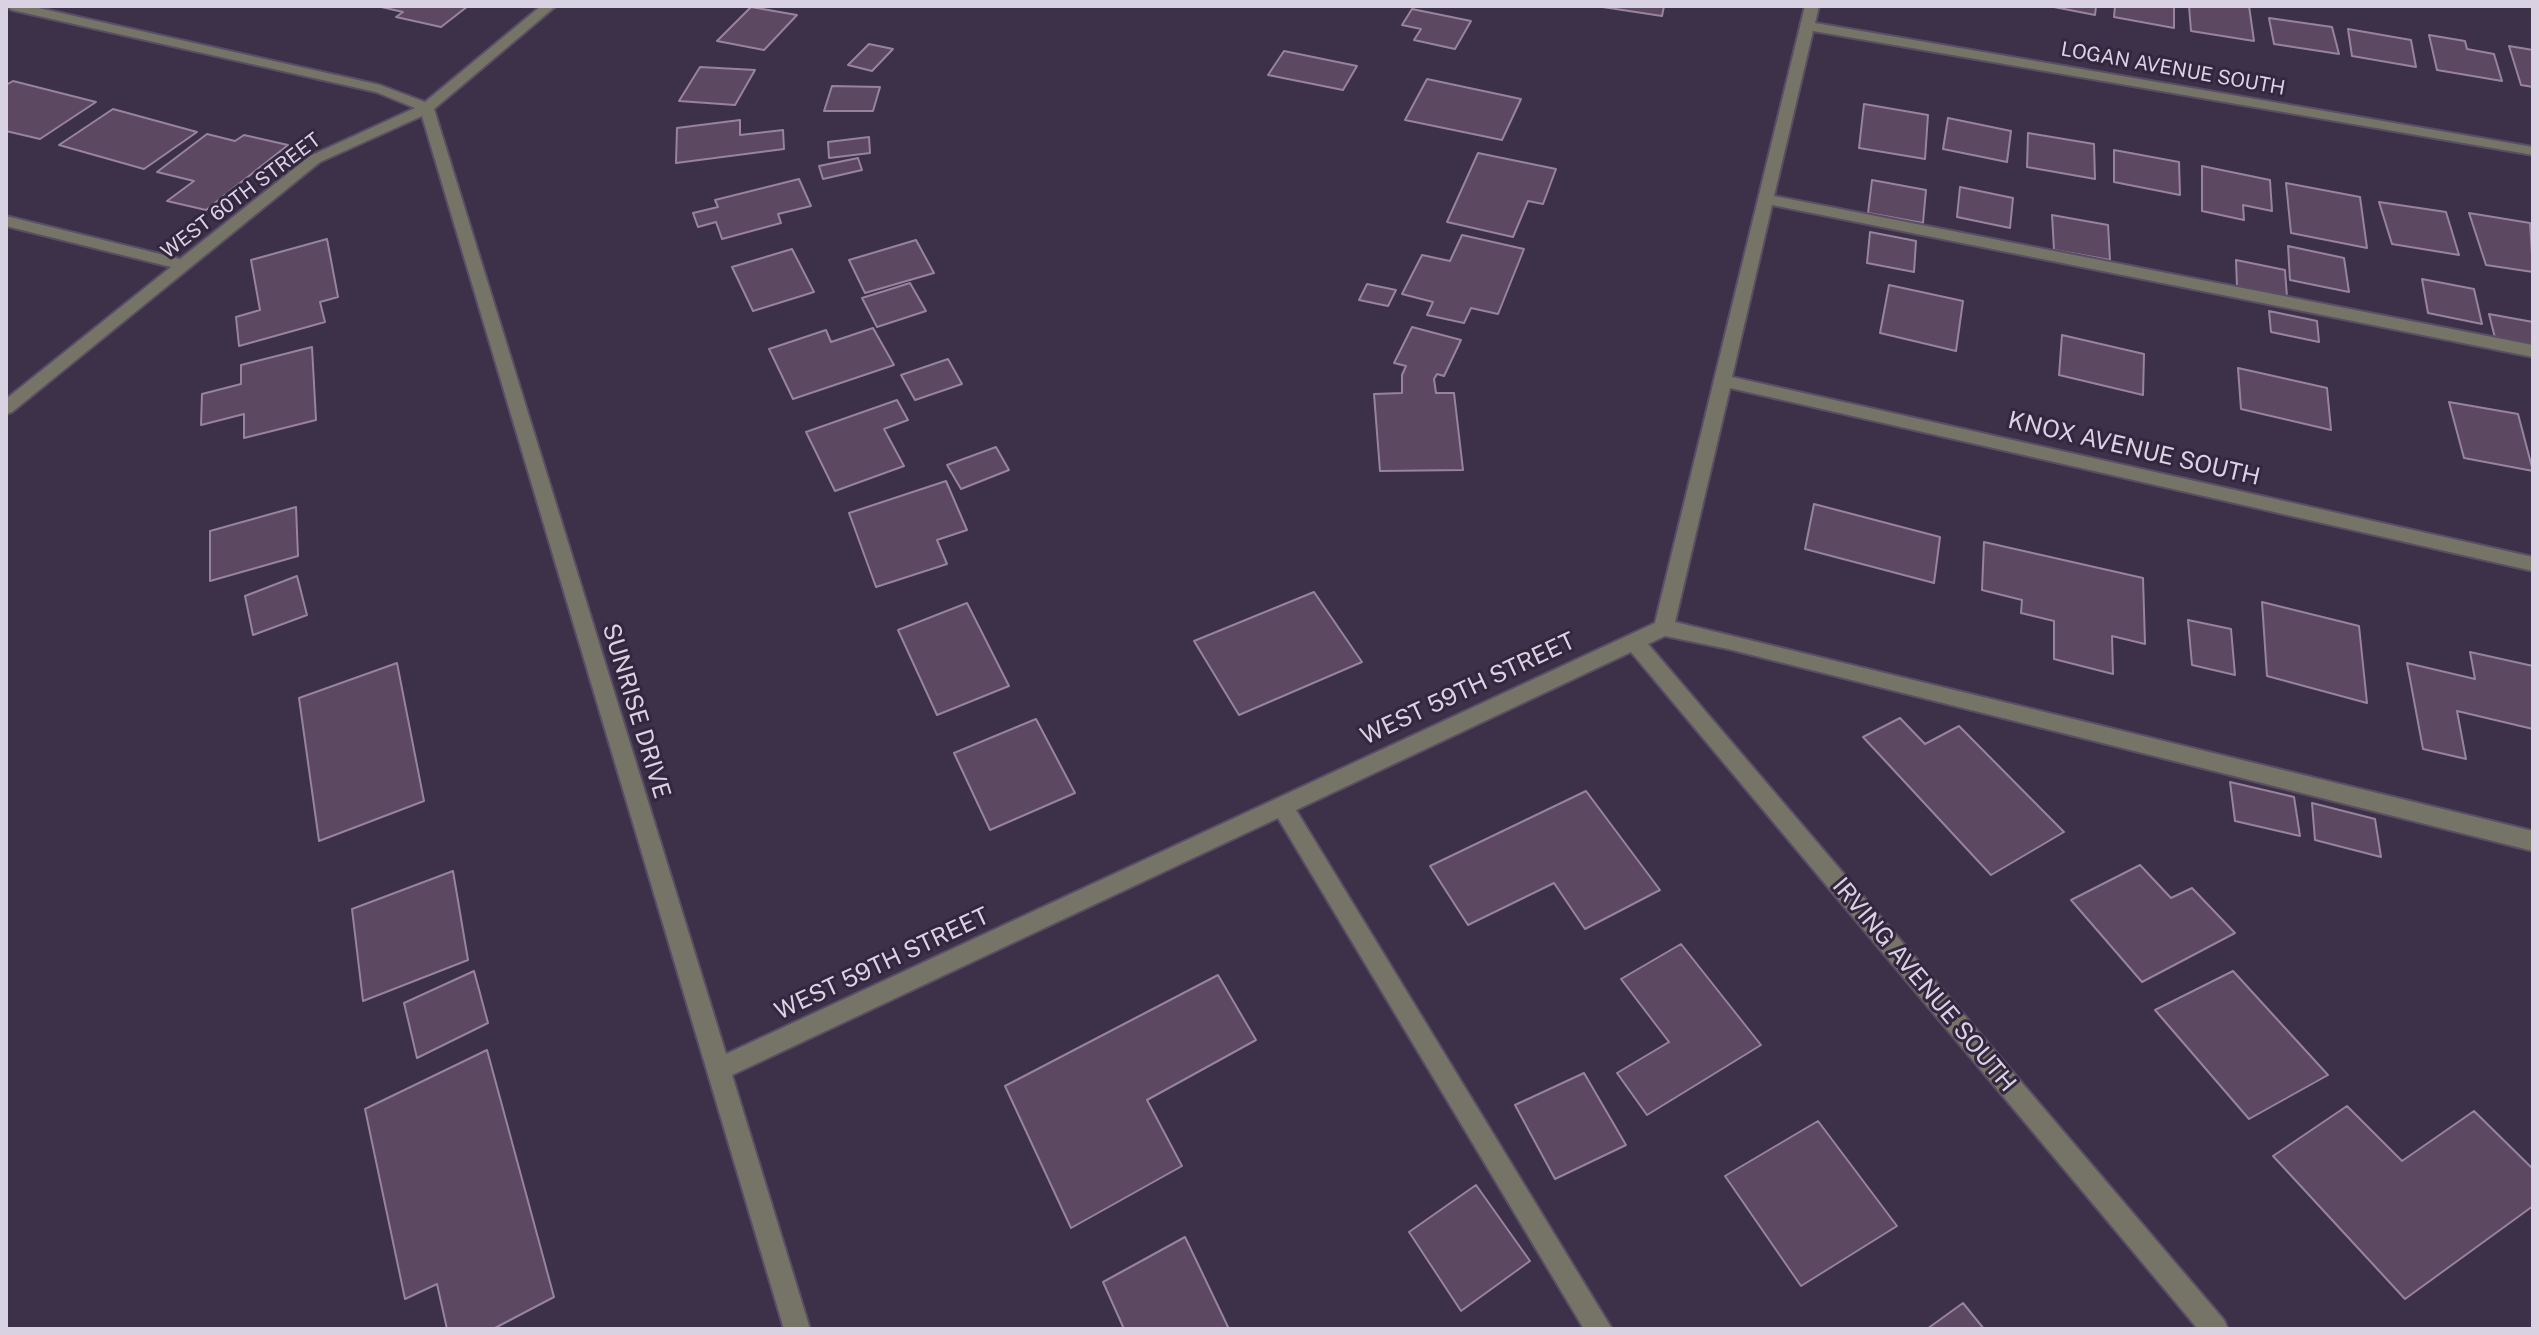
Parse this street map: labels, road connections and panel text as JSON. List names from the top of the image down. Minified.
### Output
{"streets":{"street":["LOGAN AVENUE SOUTH","WEST 60TH STREET","KNOX AVENUE SOUTH","WEST 59TH STREET","SUNRISE DRIVE","IRVING AVENUE SOUTH"]},"crossings":[["WEST 60TH STREET","SUNRISE DRIVE"],["WEST 59TH STREET","SUNRISE DRIVE"],["WEST 59TH STREET","IRVING AVENUE SOUTH"]]}
